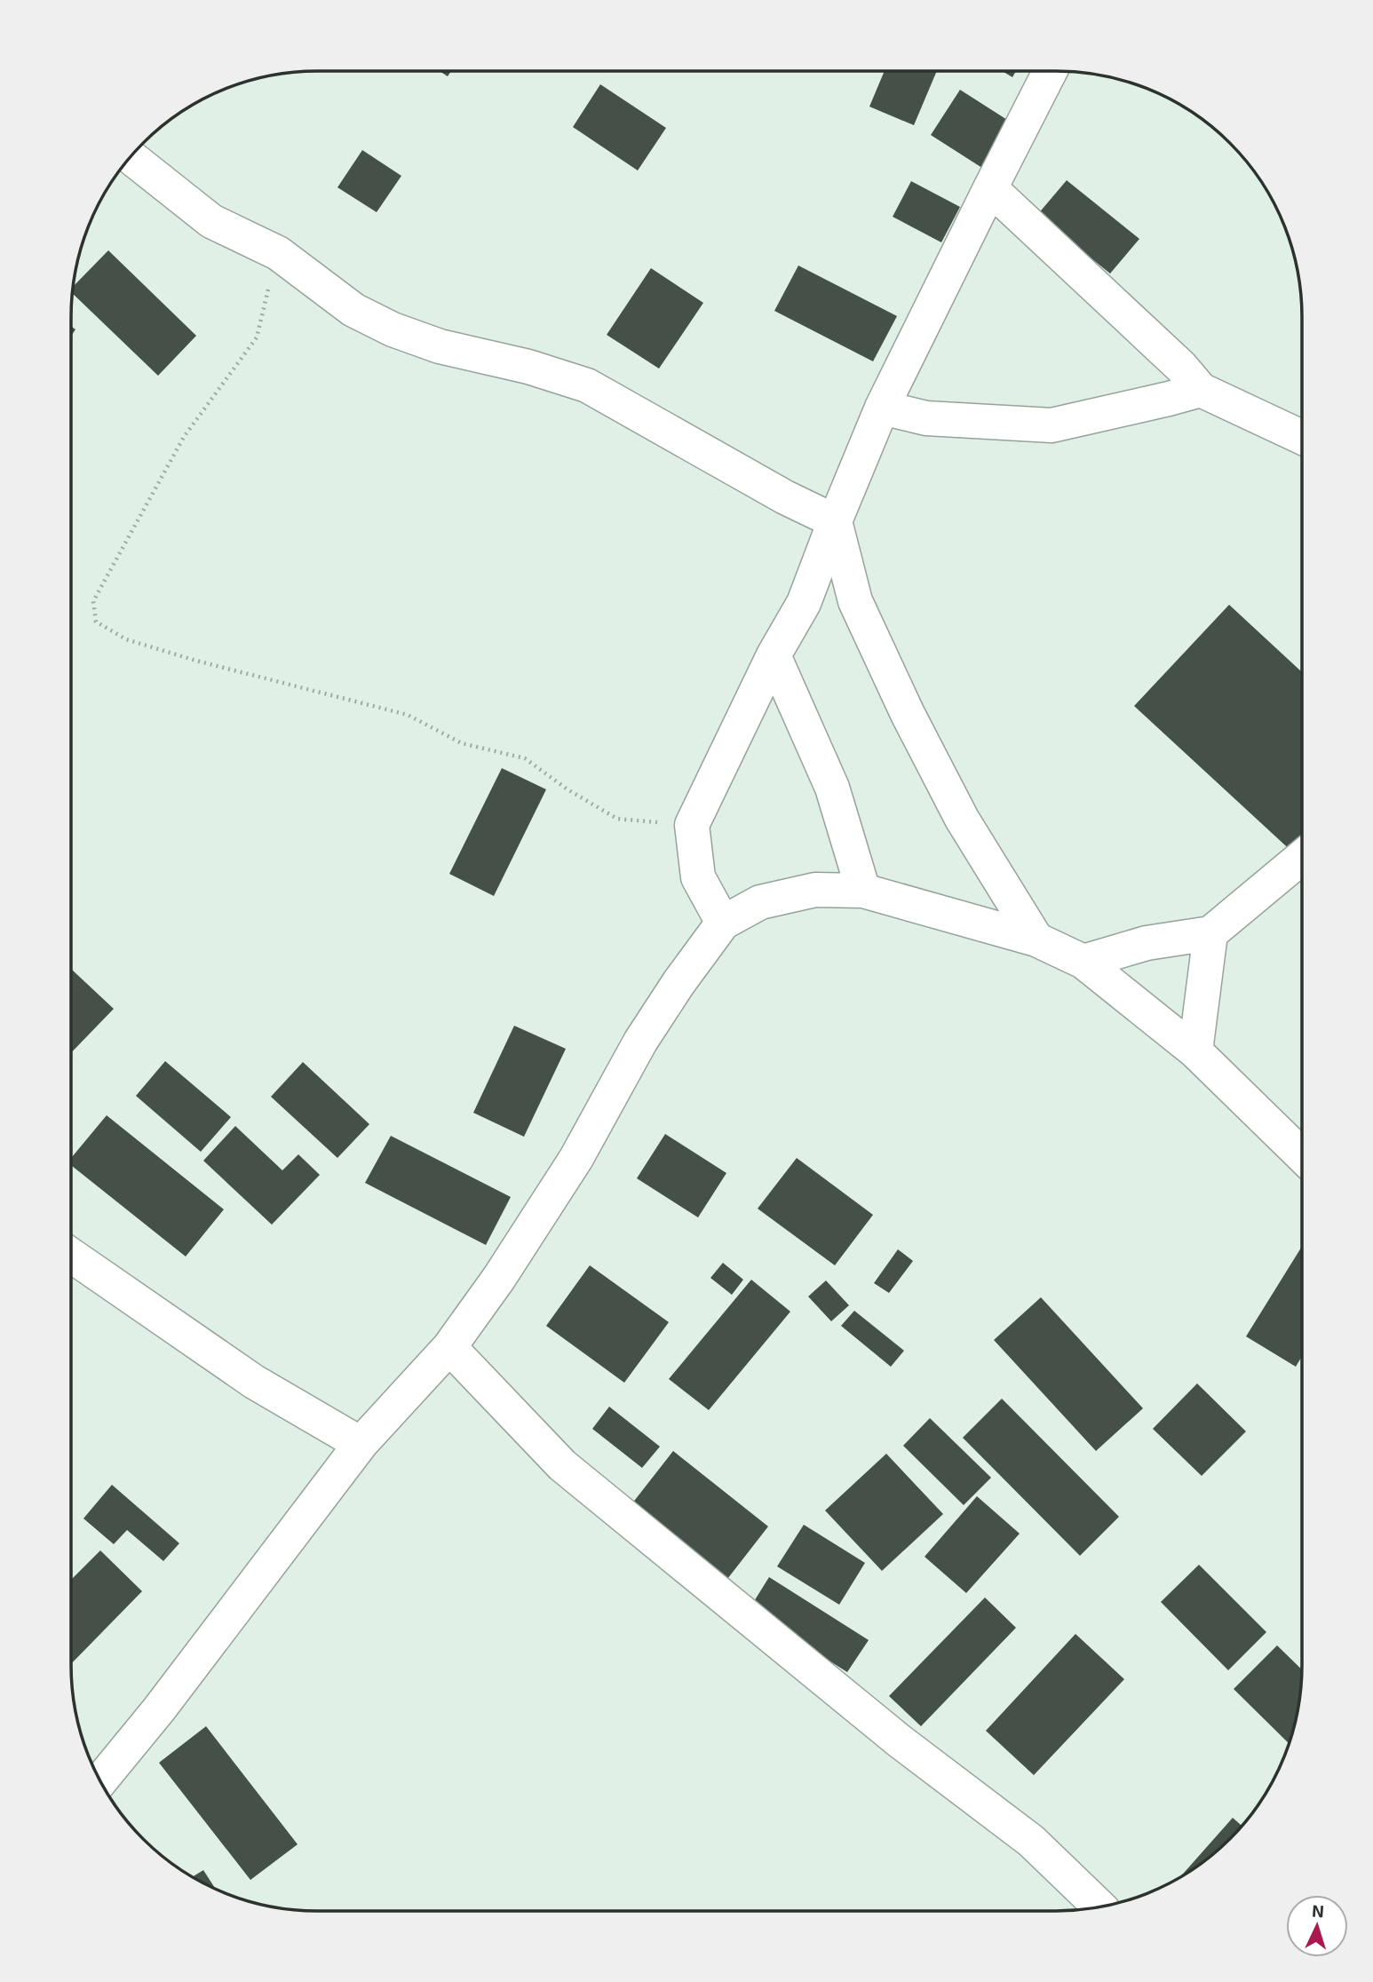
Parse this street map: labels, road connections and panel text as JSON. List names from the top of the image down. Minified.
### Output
{"north":"top"}
